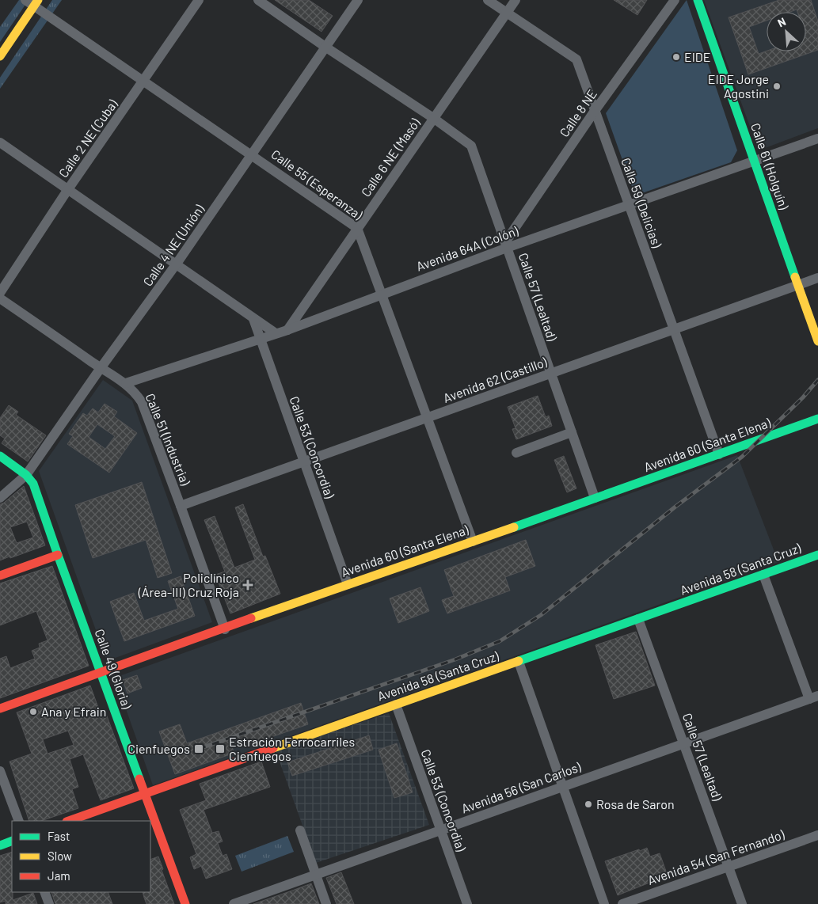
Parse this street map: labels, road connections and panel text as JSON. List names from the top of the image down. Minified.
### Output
{"streets":{"street":["Calle 8 NE","Calle 2 NE (Cuba)","Calle 6 NE (Masó)","Calle 61 (Holguín)","Calle 55 (Esperanza)","Calle 59 (Delicias)","Calle 4 NE (Unión)","Avenida 64A (Colón)","Calle 57 (Lealtad)","Avenida 62 (Castillo)","Calle 51 (Industria)","Avenida 60 (Santa Elena)","Calle 53 (Concordia)","Avenida 58 (Santa Cruz)","Calle 49 (Gloria)","Avenida 56 (San Carlos)","Avenida 54 (San Fernando)"]},"crossings":[["Calle 8 NE","Calle 59 (Delicias)"],["Calle 8 NE","Avenida 64A (Colón)"],["Calle 8 NE","Calle 57 (Lealtad)"],["Calle 2 NE (Cuba)","Calle 55 (Esperanza)"],["Calle 6 NE (Masó)","Calle 55 (Esperanza)"],["Calle 6 NE (Masó)","Calle 59 (Delicias)"],["Calle 6 NE (Masó)","Avenida 64A (Colón)"],["Calle 6 NE (Masó)","Calle 57 (Lealtad)"],["Calle 61 (Holguín)","Avenida 64A (Colón)"],["Calle 61 (Holguín)","Avenida 62 (Castillo)"],["Calle 55 (Esperanza)","Calle 4 NE (Unión)"],["Calle 55 (Esperanza)","Avenida 64A (Colón)"],["Calle 55 (Esperanza)","Avenida 62 (Castillo)"],["Calle 55 (Esperanza)","Avenida 60 (Santa Elena)"],["Calle 59 (Delicias)","Avenida 64A (Colón)"],["Calle 59 (Delicias)","Avenida 62 (Castillo)"],["Calle 59 (Delicias)","Avenida 60 (Santa Elena)"],["Calle 4 NE (Unión)","Calle 57 (Lealtad)"],["Calle 4 NE (Unión)","Calle 51 (Industria)"],["Calle 4 NE (Unión)","Calle 49 (Gloria)"],["Avenida 64A (Colón)","Calle 57 (Lealtad)"],["Avenida 64A (Colón)","Calle 51 (Industria)"],["Avenida 64A (Colón)","Calle 53 (Concordia)"],["Calle 57 (Lealtad)","Avenida 62 (Castillo)"],["Calle 57 (Lealtad)","Avenida 60 (Santa Elena)"],["Calle 57 (Lealtad)","Avenida 58 (Santa Cruz)"],["Calle 57 (Lealtad)","Avenida 56 (San Carlos)"],["Calle 57 (Lealtad)","Avenida 54 (San Fernando)"],["Avenida 62 (Castillo)","Calle 51 (Industria)"],["Avenida 62 (Castillo)","Calle 53 (Concordia)"],["Calle 51 (Industria)","Avenida 60 (Santa Elena)"],["Avenida 60 (Santa Elena)","Calle 53 (Concordia)"],["Avenida 60 (Santa Elena)","Calle 49 (Gloria)"],["Calle 53 (Concordia)","Avenida 58 (Santa Cruz)"],["Calle 53 (Concordia)","Avenida 56 (San Carlos)"],["Avenida 58 (Santa Cruz)","Calle 49 (Gloria)"]],"places":{"other":["EIDE","EIDE Jorge Agostini","Ana y Efrain","Rosa de Saron"],"health":["Policlínico (Área-III) Cruz Roja"],"transit":["Cienfuegos","Estración Ferrocarriles Cienfuegos"]},"legend":["Fast","Slow","Jam"],"north":"top left"}
